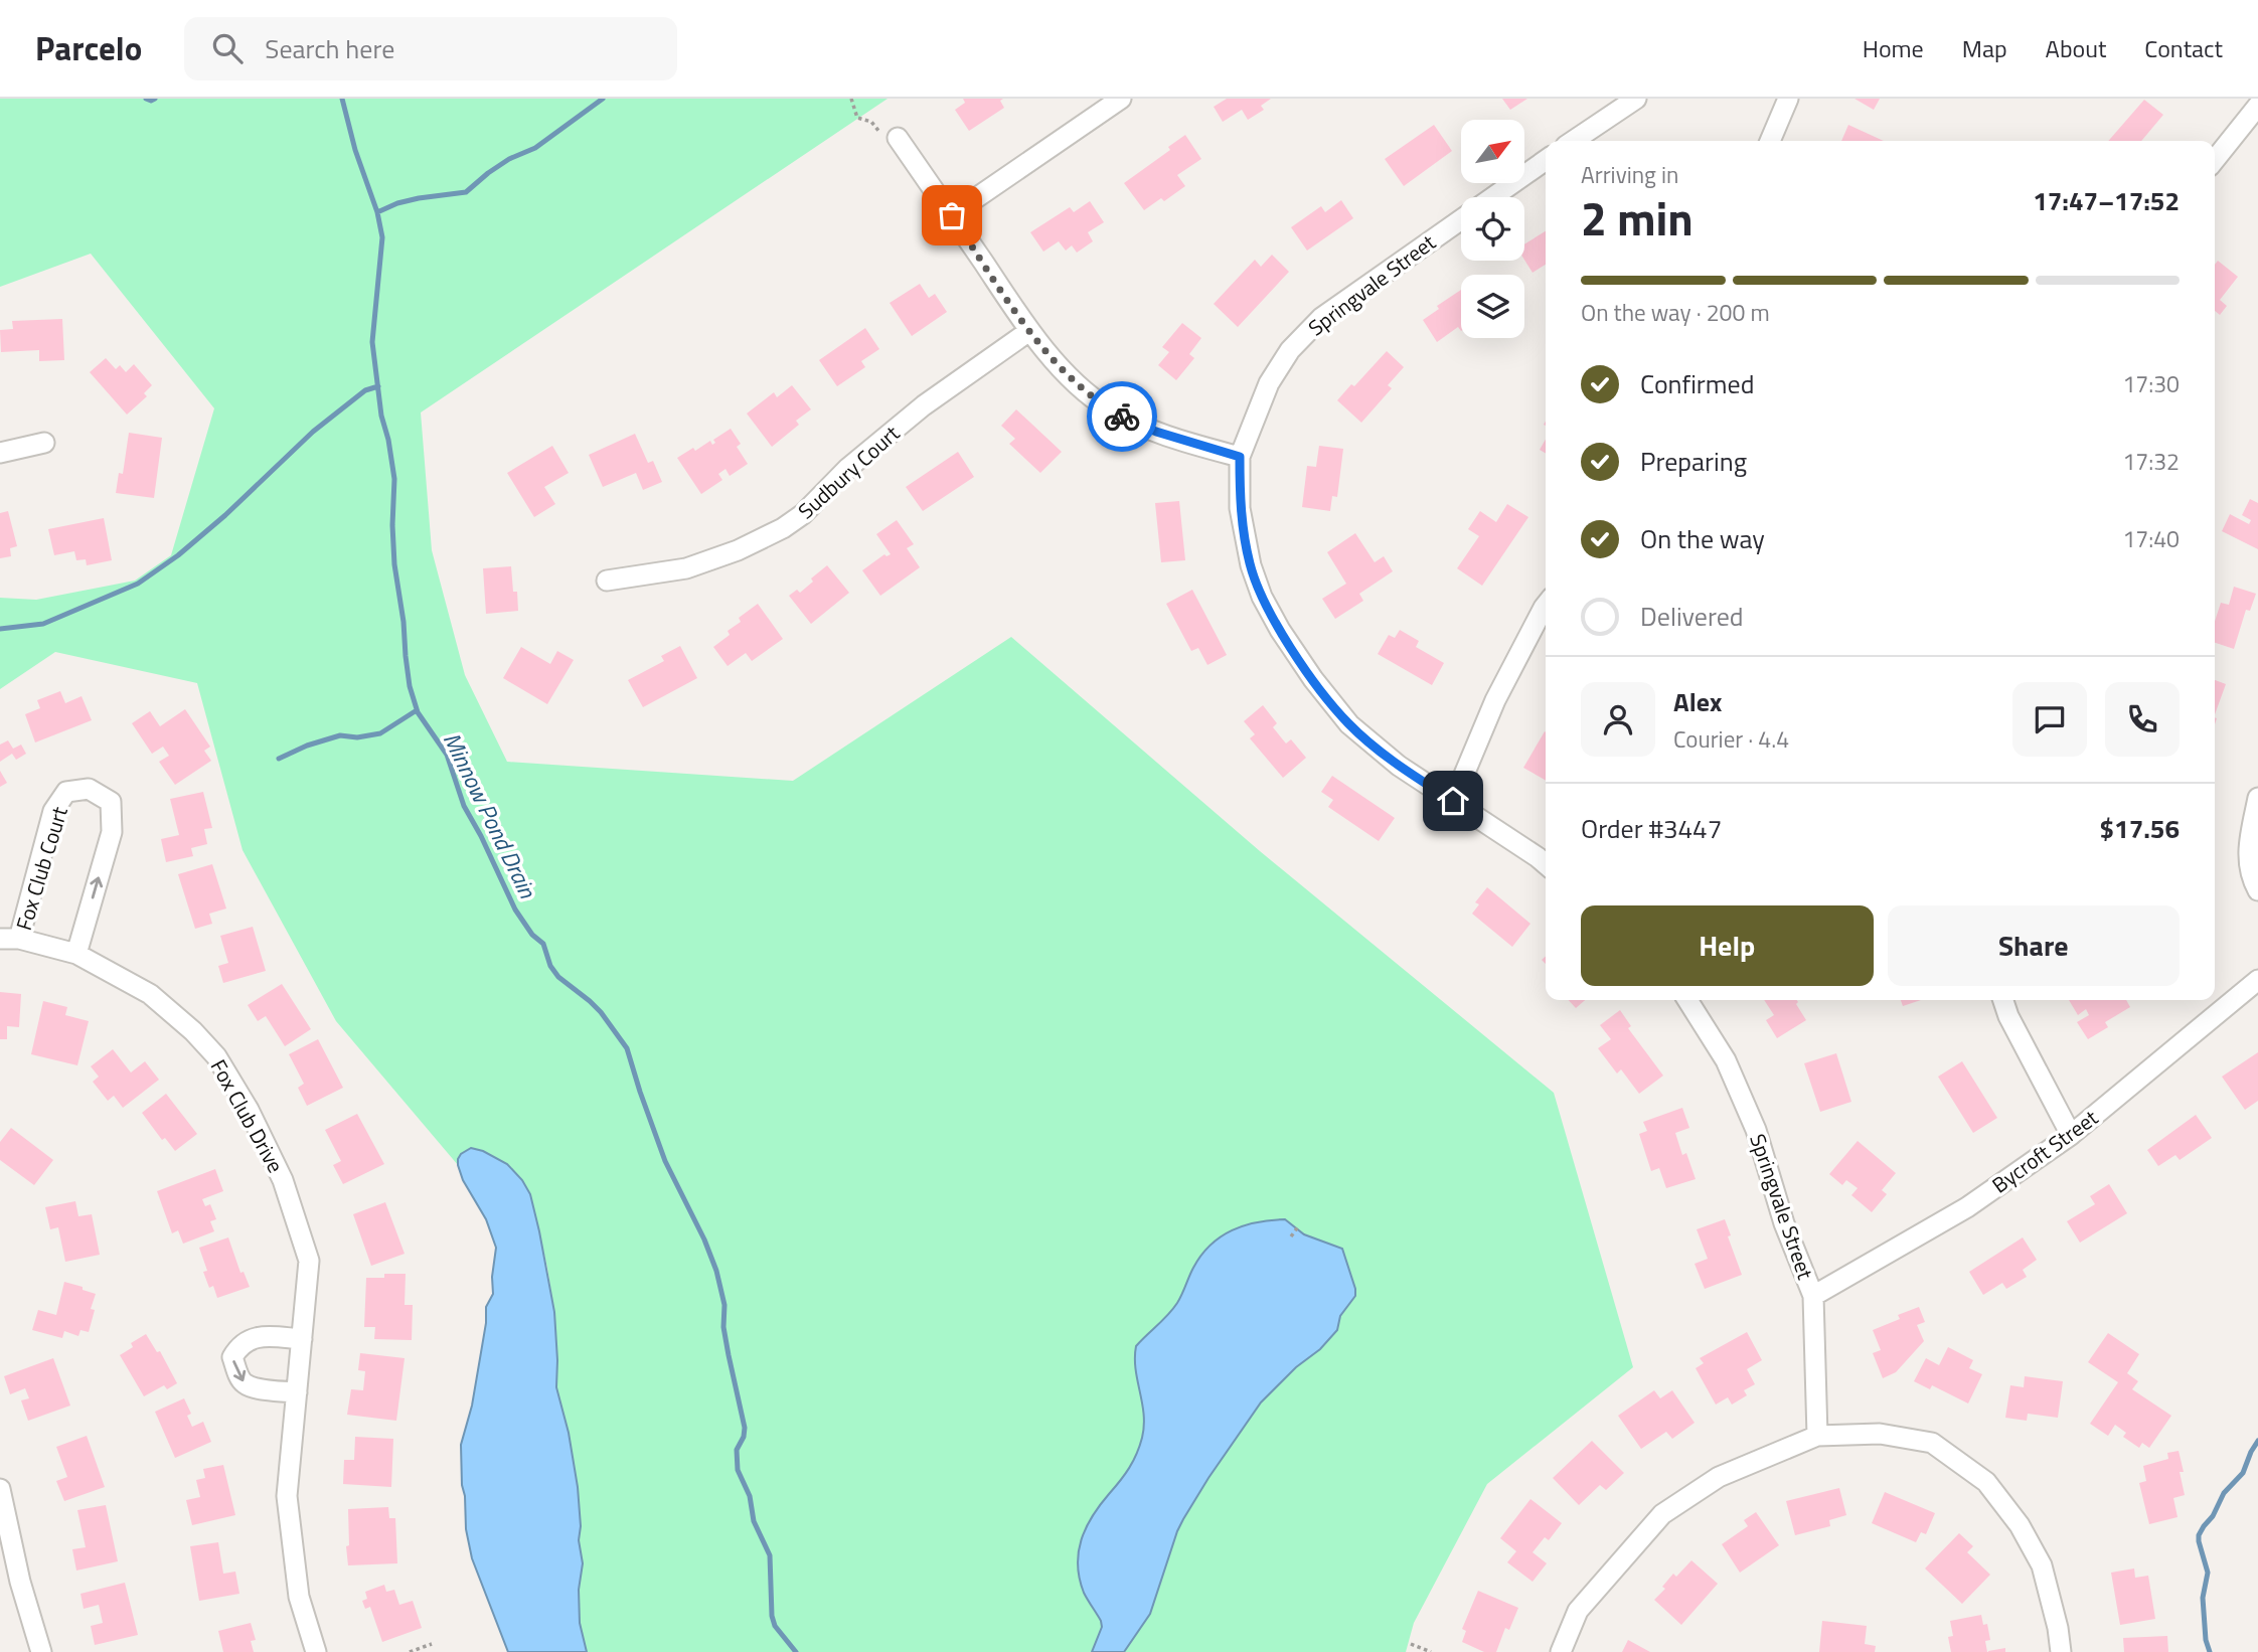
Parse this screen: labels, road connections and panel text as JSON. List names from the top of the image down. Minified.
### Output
{"streets":{"street":["Springvale Street","Sudbury Court","Fox Club Court","Fox Club Drive","Bycroft Street"]},"crossings":[["Springvale Street","Bycroft Street"],["Fox Club Court","Fox Club Drive"]],"water":["Minnow Pond Drain"],"north":"top right","page":{"header":"Parcelo","search":"Search here","nav":["Home","Map","About","Contact"],"heading":["2 min","Arriving in","17:47–17:52"],"panel":["Alex","Courier · 4.4","Order #3447","$17.56"],"bar":"On the way · 200 m","list":[["Confirmed","17:30"],["Preparing","17:32"],["On the way","17:40"],"Delivered"],"buttons":["Help","Share"]}}
